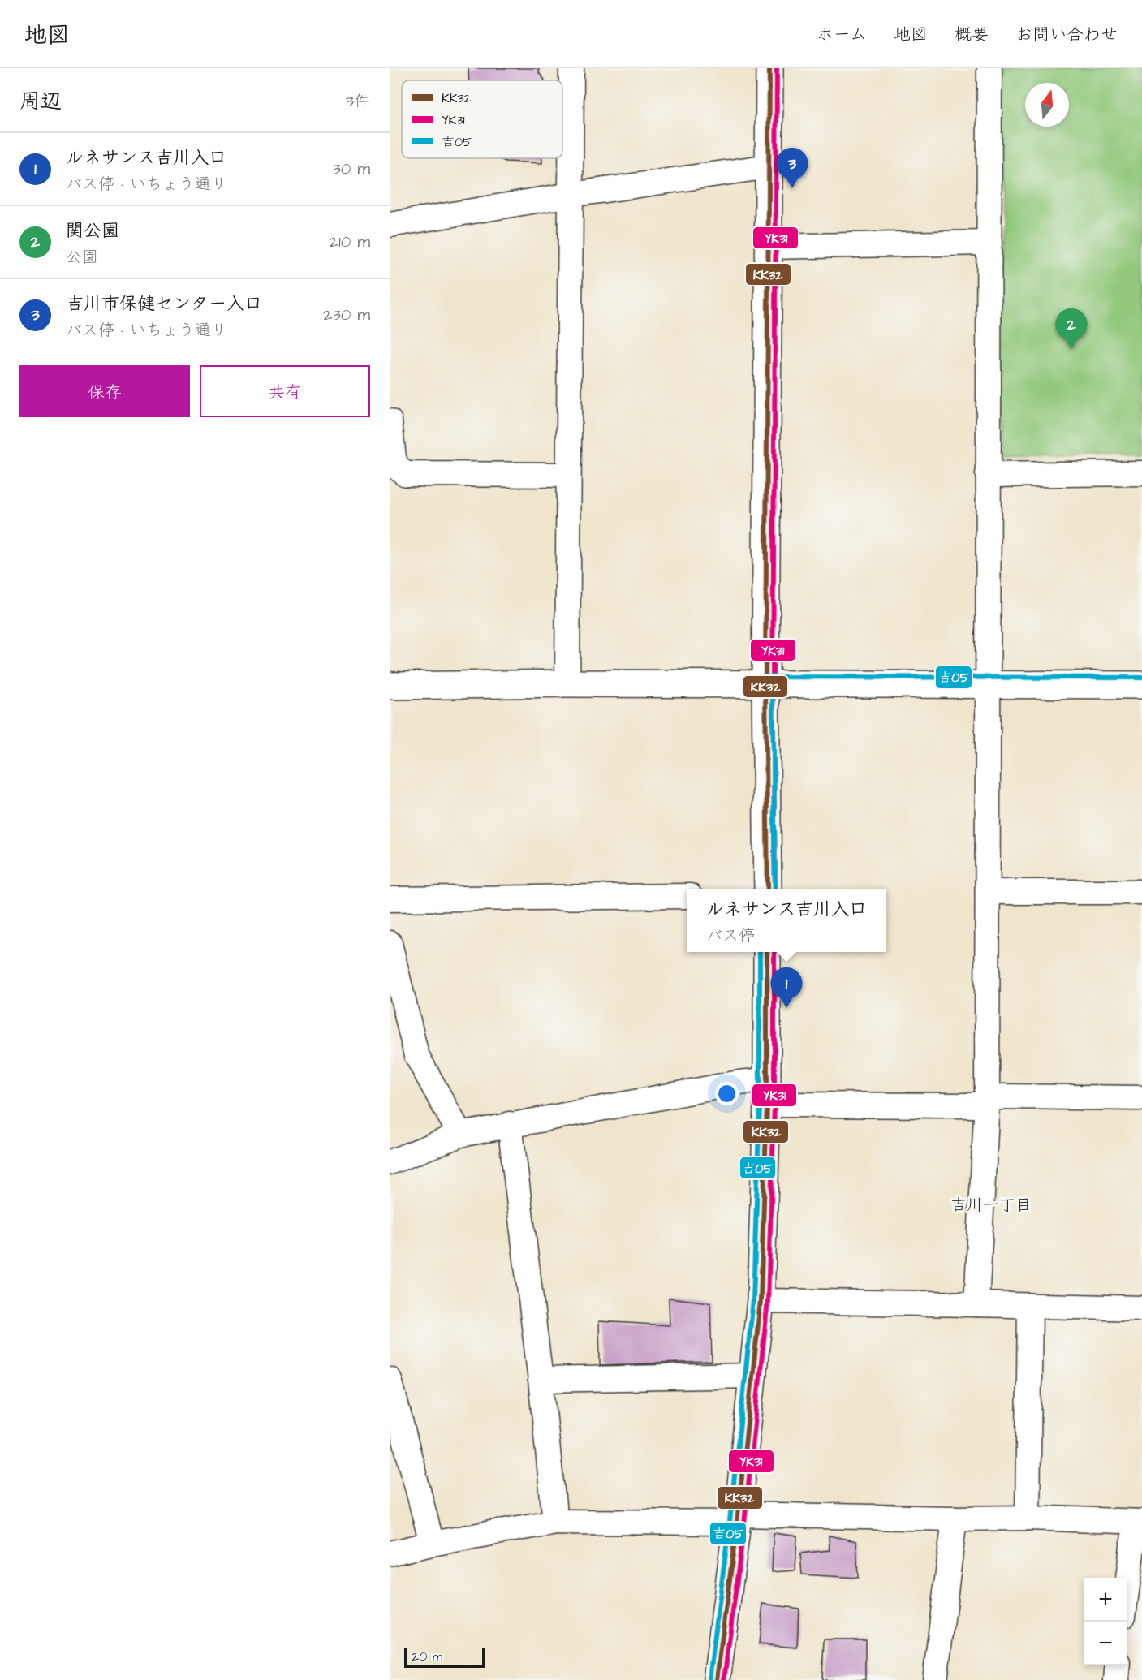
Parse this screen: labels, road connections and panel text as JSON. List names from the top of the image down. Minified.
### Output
{"districts":["吉川一丁目"],"lines":["transit line KK32","transit line YK31","transit line 吉05"],"legend":["KK32","YK31","吉05"],"scale_bar":"20 m","north":"top","page":{"header":"地図","nav":["ホーム","地図","概要","お問い合わせ"],"heading":["周辺","3件"],"list":[{"mark":"1","name":"ルネサンス吉川入口","note":"バス停 · いちょう通り","value":"30 m"},{"mark":"2","name":"関公園","note":"公園","value":"210 m"},{"mark":"3","name":"吉川市保健センター入口","note":"バス停 · いちょう通り","value":"230 m"}],"pins":["3","2","1"],"buttons":["保存","共有"],"popup":["ルネサンス吉川入口","バス停"],"map_buttons":["+","−"],"scale":"20 m"}}
